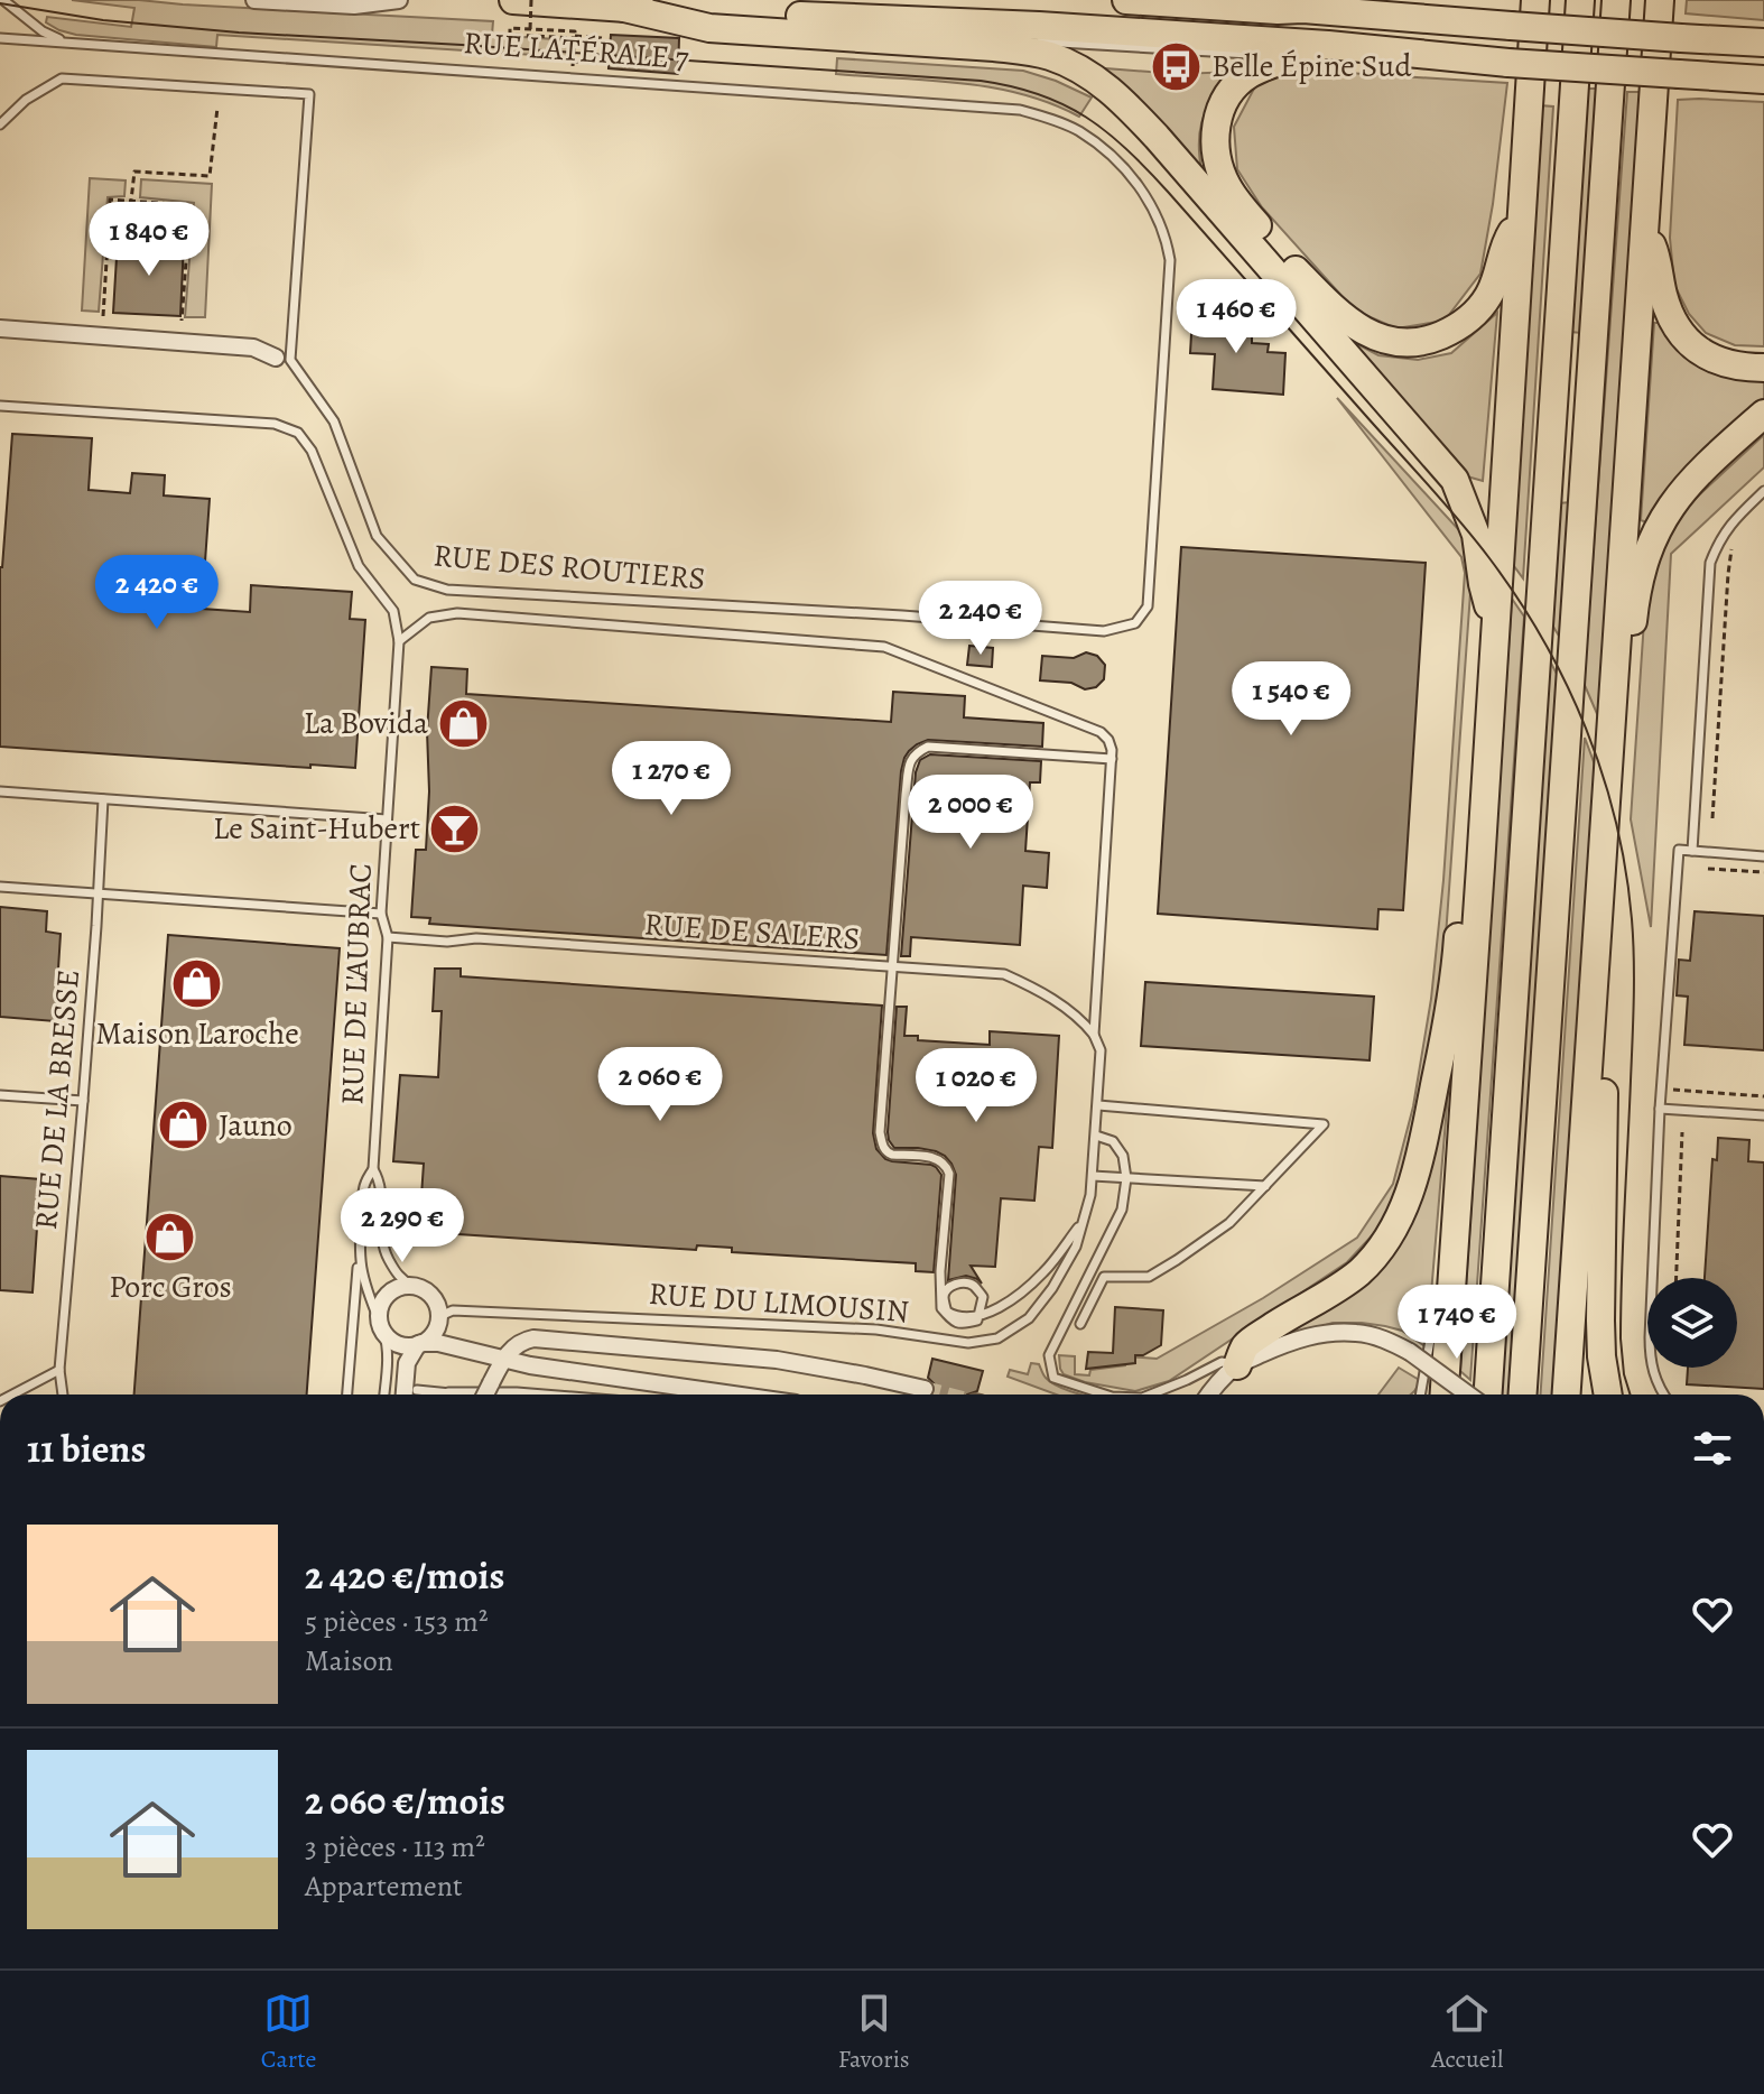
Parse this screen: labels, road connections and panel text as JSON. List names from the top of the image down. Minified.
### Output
{"streets":{"lane":["RUE LATÉRALE 7","RUE DES ROUTIERS","RUE DE SALERS","RUE DE L'AUBRAC","RUE DE LA BRESSE","RUE DU LIMOUSIN"]},"crossings":[["RUE LATÉRALE 7","RUE DES ROUTIERS"],["RUE DE SALERS","RUE DE L'AUBRAC"],["RUE DE SALERS","RUE DU LIMOUSIN"],["RUE DE L'AUBRAC","RUE DU LIMOUSIN"]],"places":{"bus stop":["Belle Épine Sud"],"shop":["La Bovida","Maison Laroche","Jauno","Porc Gros"],"bar":["Le Saint-Hubert"]},"page":{"price":["1 840 €","1 460 €","2 420 €","2 240 €","1 540 €","1 270 €","2 000 €","2 060 €","1 020 €","2 290 €","1 740 €"],"heading":"11 biens","list":[{"name":"2 420 €/mois","note":"5 pièces · 153 m² · Maison"},{"name":"2 060 €/mois","note":"3 pièces · 113 m² · Appartement"}],"tabs":["Carte","Favoris","Accueil"]}}
